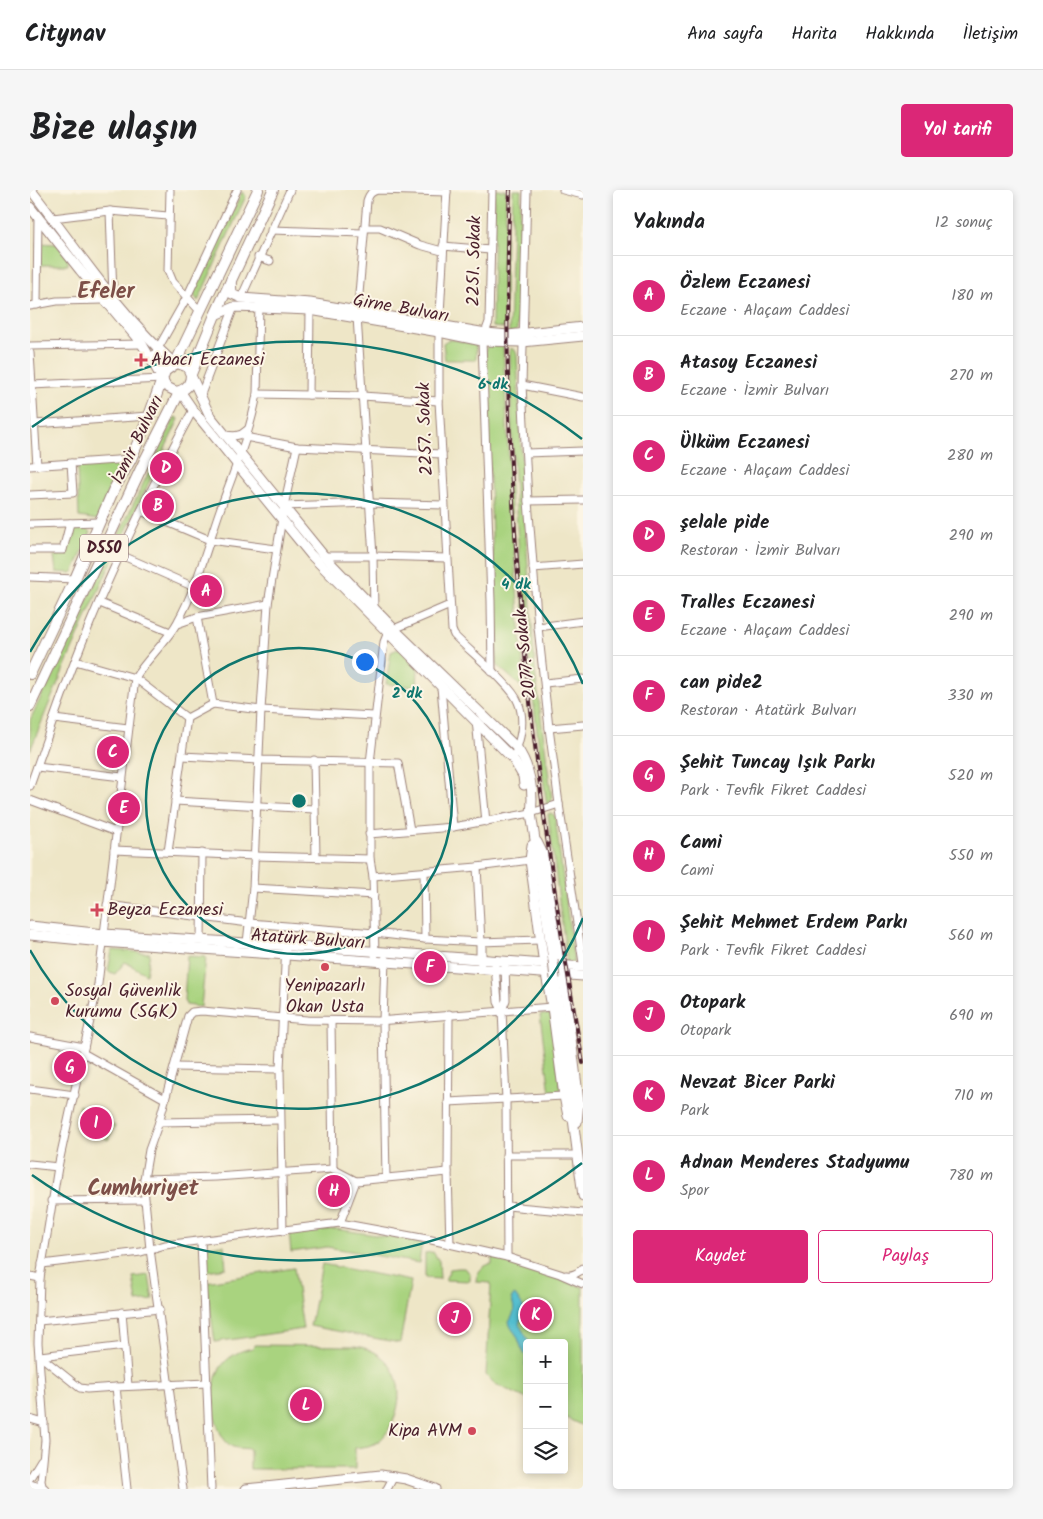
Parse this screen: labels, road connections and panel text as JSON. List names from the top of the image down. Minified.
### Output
{"streets":{"highway":["İzmir Bulvarı","D550"],"main road":["Girne Bulvarı","Atatürk Bulvarı"],"street":["2251. Sokak","2257. Sokak","2077. Sokak"]},"crossings":[["2251. Sokak","Girne Bulvarı"],["2251. Sokak","2257. Sokak"],["Girne Bulvarı","2257. Sokak"],["Girne Bulvarı","İzmir Bulvarı"],["Girne Bulvarı","2077. Sokak"]],"districts":["Efeler","Cumhuriyet"],"places":{"health":["Abacı Eczanesi","Beyza Eczanesi"],"other":["Yenipazarlı Okan Usta","Sosyal Güvenlik Kurumu (SGK)","Kipa AVM"]},"page":{"header":"Citynav","nav":["Ana sayfa","Harita","Hakkında","İletişim"],"title":"Bize ulaşın","buttons":["Yol tarifi",["Kaydet","Paylaş"]],"heading":["Yakında","12 sonuç"],"list":[{"mark":"A","name":"Özlem Eczanesi","note":"Eczane · Alaçam Caddesi","value":"180 m"},{"mark":"B","name":"Atasoy Eczanesi","note":"Eczane · İzmir Bulvarı","value":"270 m"},{"mark":"C","name":"Ülküm Eczanesi","note":"Eczane · Alaçam Caddesi","value":"280 m"},{"mark":"D","name":"şelale pide","note":"Restoran · İzmir Bulvarı","value":"290 m"},{"mark":"E","name":"Tralles Eczanesi","note":"Eczane · Alaçam Caddesi","value":"290 m"},{"mark":"F","name":"can pide2","note":"Restoran · Atatürk Bulvarı","value":"330 m"},{"mark":"G","name":"Şehit Tuncay Işık Parkı","note":"Park · Tevfik Fikret Caddesi","value":"520 m"},{"mark":"H","name":"Cami","note":"Cami","value":"550 m"},{"mark":"I","name":"Şehit Mehmet Erdem Parkı","note":"Park · Tevfik Fikret Caddesi","value":"560 m"},{"mark":"J","name":"Otopark","note":"Otopark","value":"690 m"},{"mark":"K","name":"Nevzat Bicer Parki","note":"Park","value":"710 m"},{"mark":"L","name":"Adnan Menderes Stadyumu","note":"Spor","value":"780 m"}],"pins":["D","B","A","C","E","F","G","I","H","K","J","L"],"map_buttons":["+","−"]},"rings":["6 dk","4 dk","2 dk"]}
